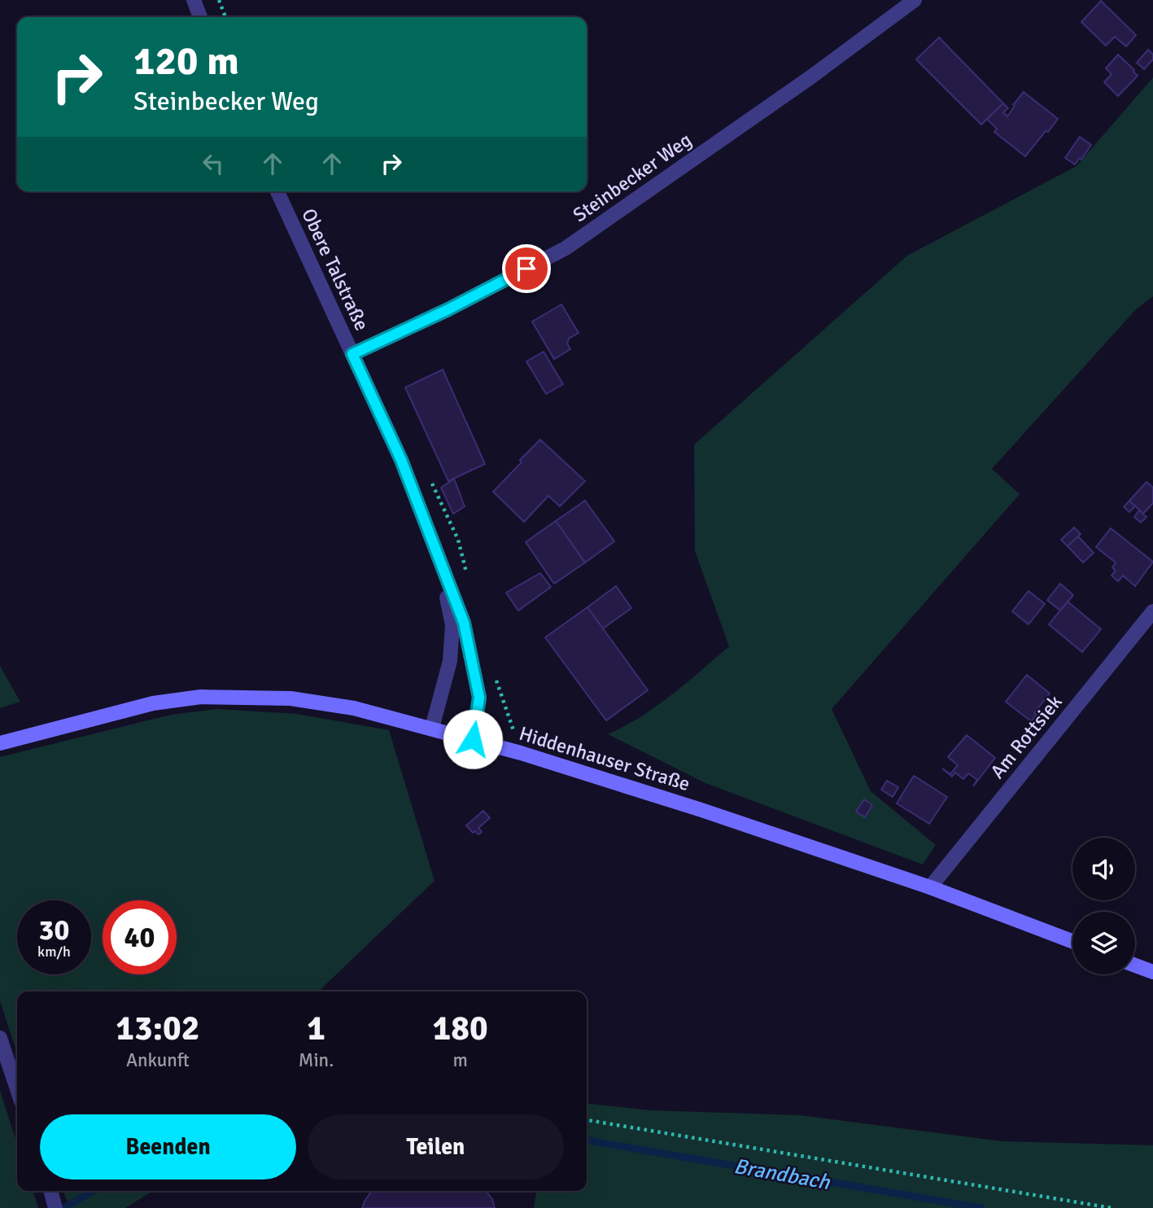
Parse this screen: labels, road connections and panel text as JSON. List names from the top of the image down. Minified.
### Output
{"streets":{"main road":["Hiddenhauser Straße"],"street":["Steinbecker Weg","Obere Talstraße","Am Rottsiek"]},"crossings":[["Steinbecker Weg","Obere Talstraße"],["Obere Talstraße","Hiddenhauser Straße"],["Am Rottsiek","Hiddenhauser Straße"]],"water":["Brandbach"],"page":{"turn":["120 m","Steinbecker Weg"],"speed":"30 km/h","limit":"40","eta":["13:02","Ankunft","1","Min.","180","m"],"buttons":["Beenden","Teilen"]}}
